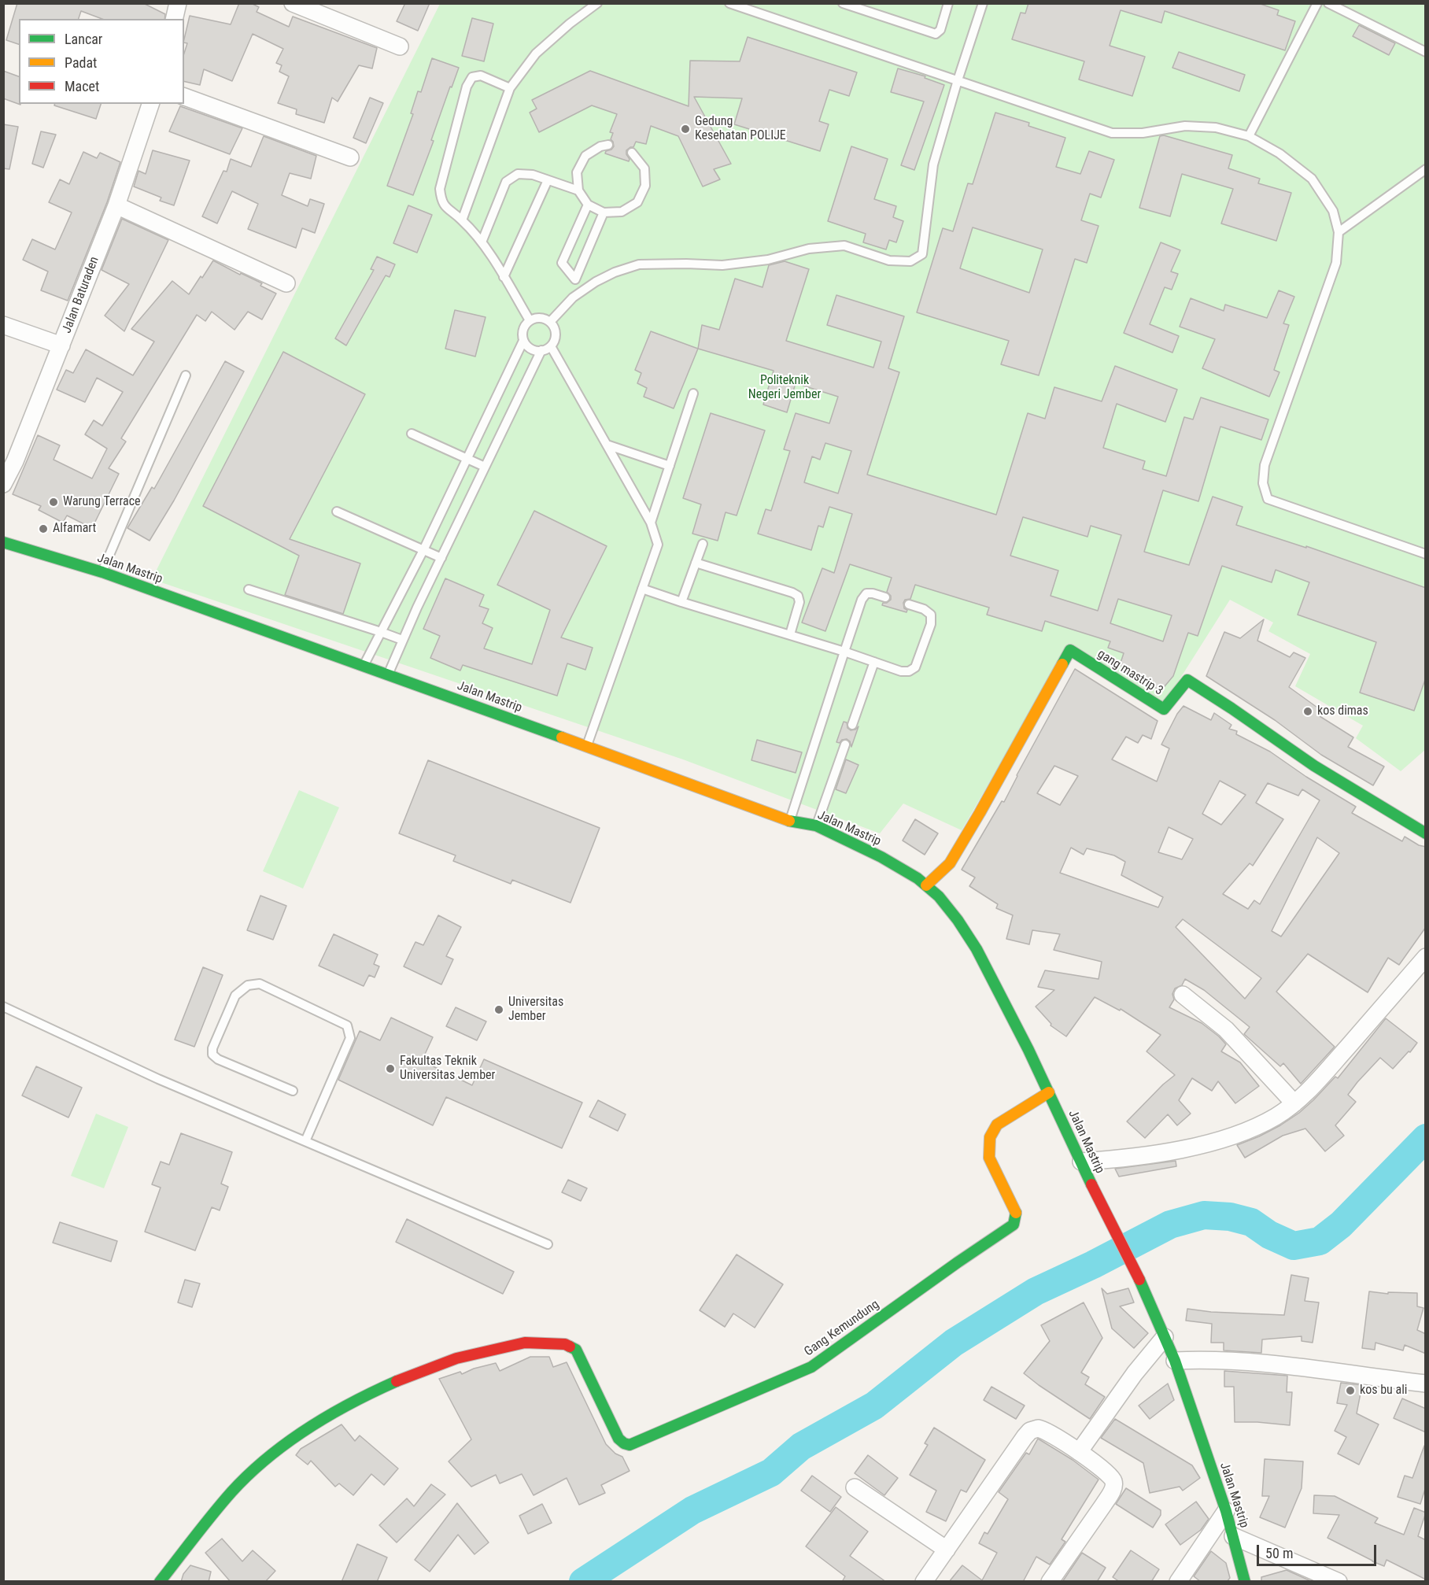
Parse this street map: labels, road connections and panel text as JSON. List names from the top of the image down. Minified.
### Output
{"streets":{"street":["Jalan Baturaden","Jalan Mastrip","gang mastrip 3","Gang Kemundung"]},"crossings":[["Jalan Mastrip","gang mastrip 3"],["Jalan Mastrip","Gang Kemundung"]],"parks":["Politeknik Negeri Jember"],"places":["Gedung Kesehatan POLIJE","Warung Terrace","Alfamart","kos dimas","Universitas Jember","Fakultas Teknik Universitas Jember","kos bu ali"],"legend":["Lancar","Padat","Macet"],"scale_bar":"50 m"}
